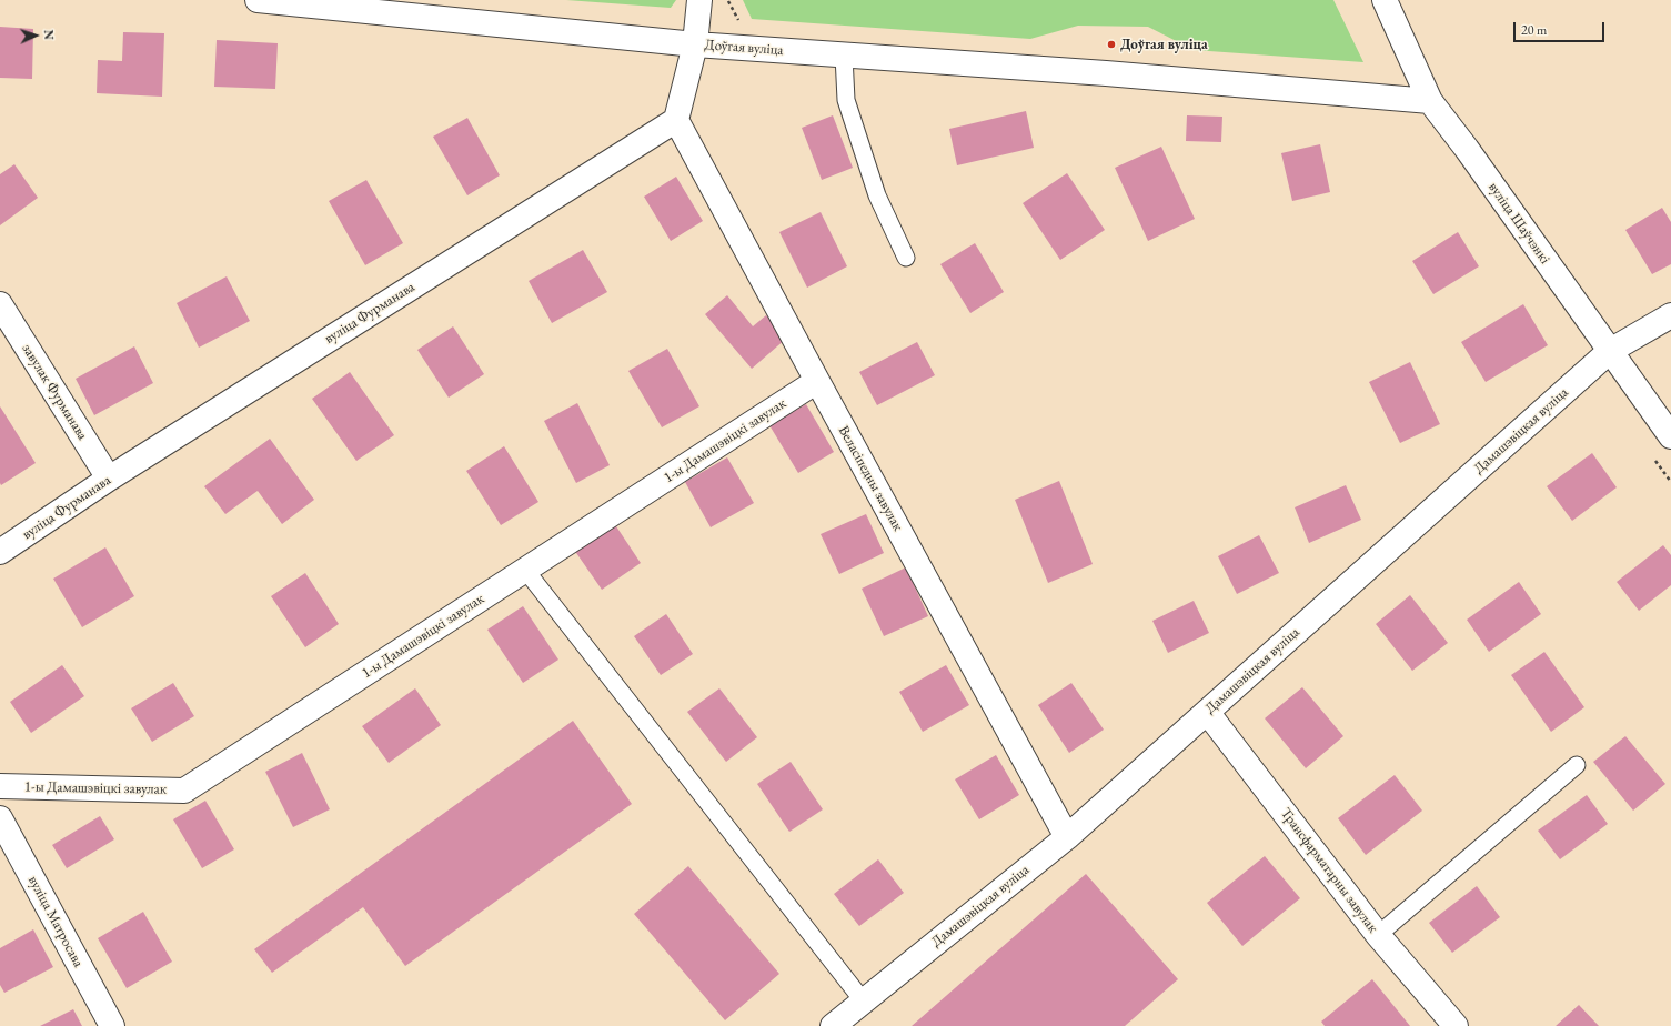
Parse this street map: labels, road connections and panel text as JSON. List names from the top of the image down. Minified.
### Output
{"streets":{"street":["Доўгая вуліца","вуліца Шаўчэнкі","вуліца Фурманава","завулак Фурманава","Дамашэвіцкая вуліца","1-ы Дамашэвіцкі завулак","Веласіпедны завулак","Трансфарматарны завулак","вуліца Матросава"]},"crossings":[["Доўгая вуліца","вуліца Шаўчэнкі"],["вуліца Шаўчэнкі","Дамашэвіцкая вуліца"],["вуліца Фурманава","завулак Фурманава"],["вуліца Фурманава","Веласіпедны завулак"],["Дамашэвіцкая вуліца","Веласіпедны завулак"],["Дамашэвіцкая вуліца","Трансфарматарны завулак"],["1-ы Дамашэвіцкі завулак","Веласіпедны завулак"]],"places":["Доўгая вуліца"],"scale_bar":"20 m","north":"right"}
